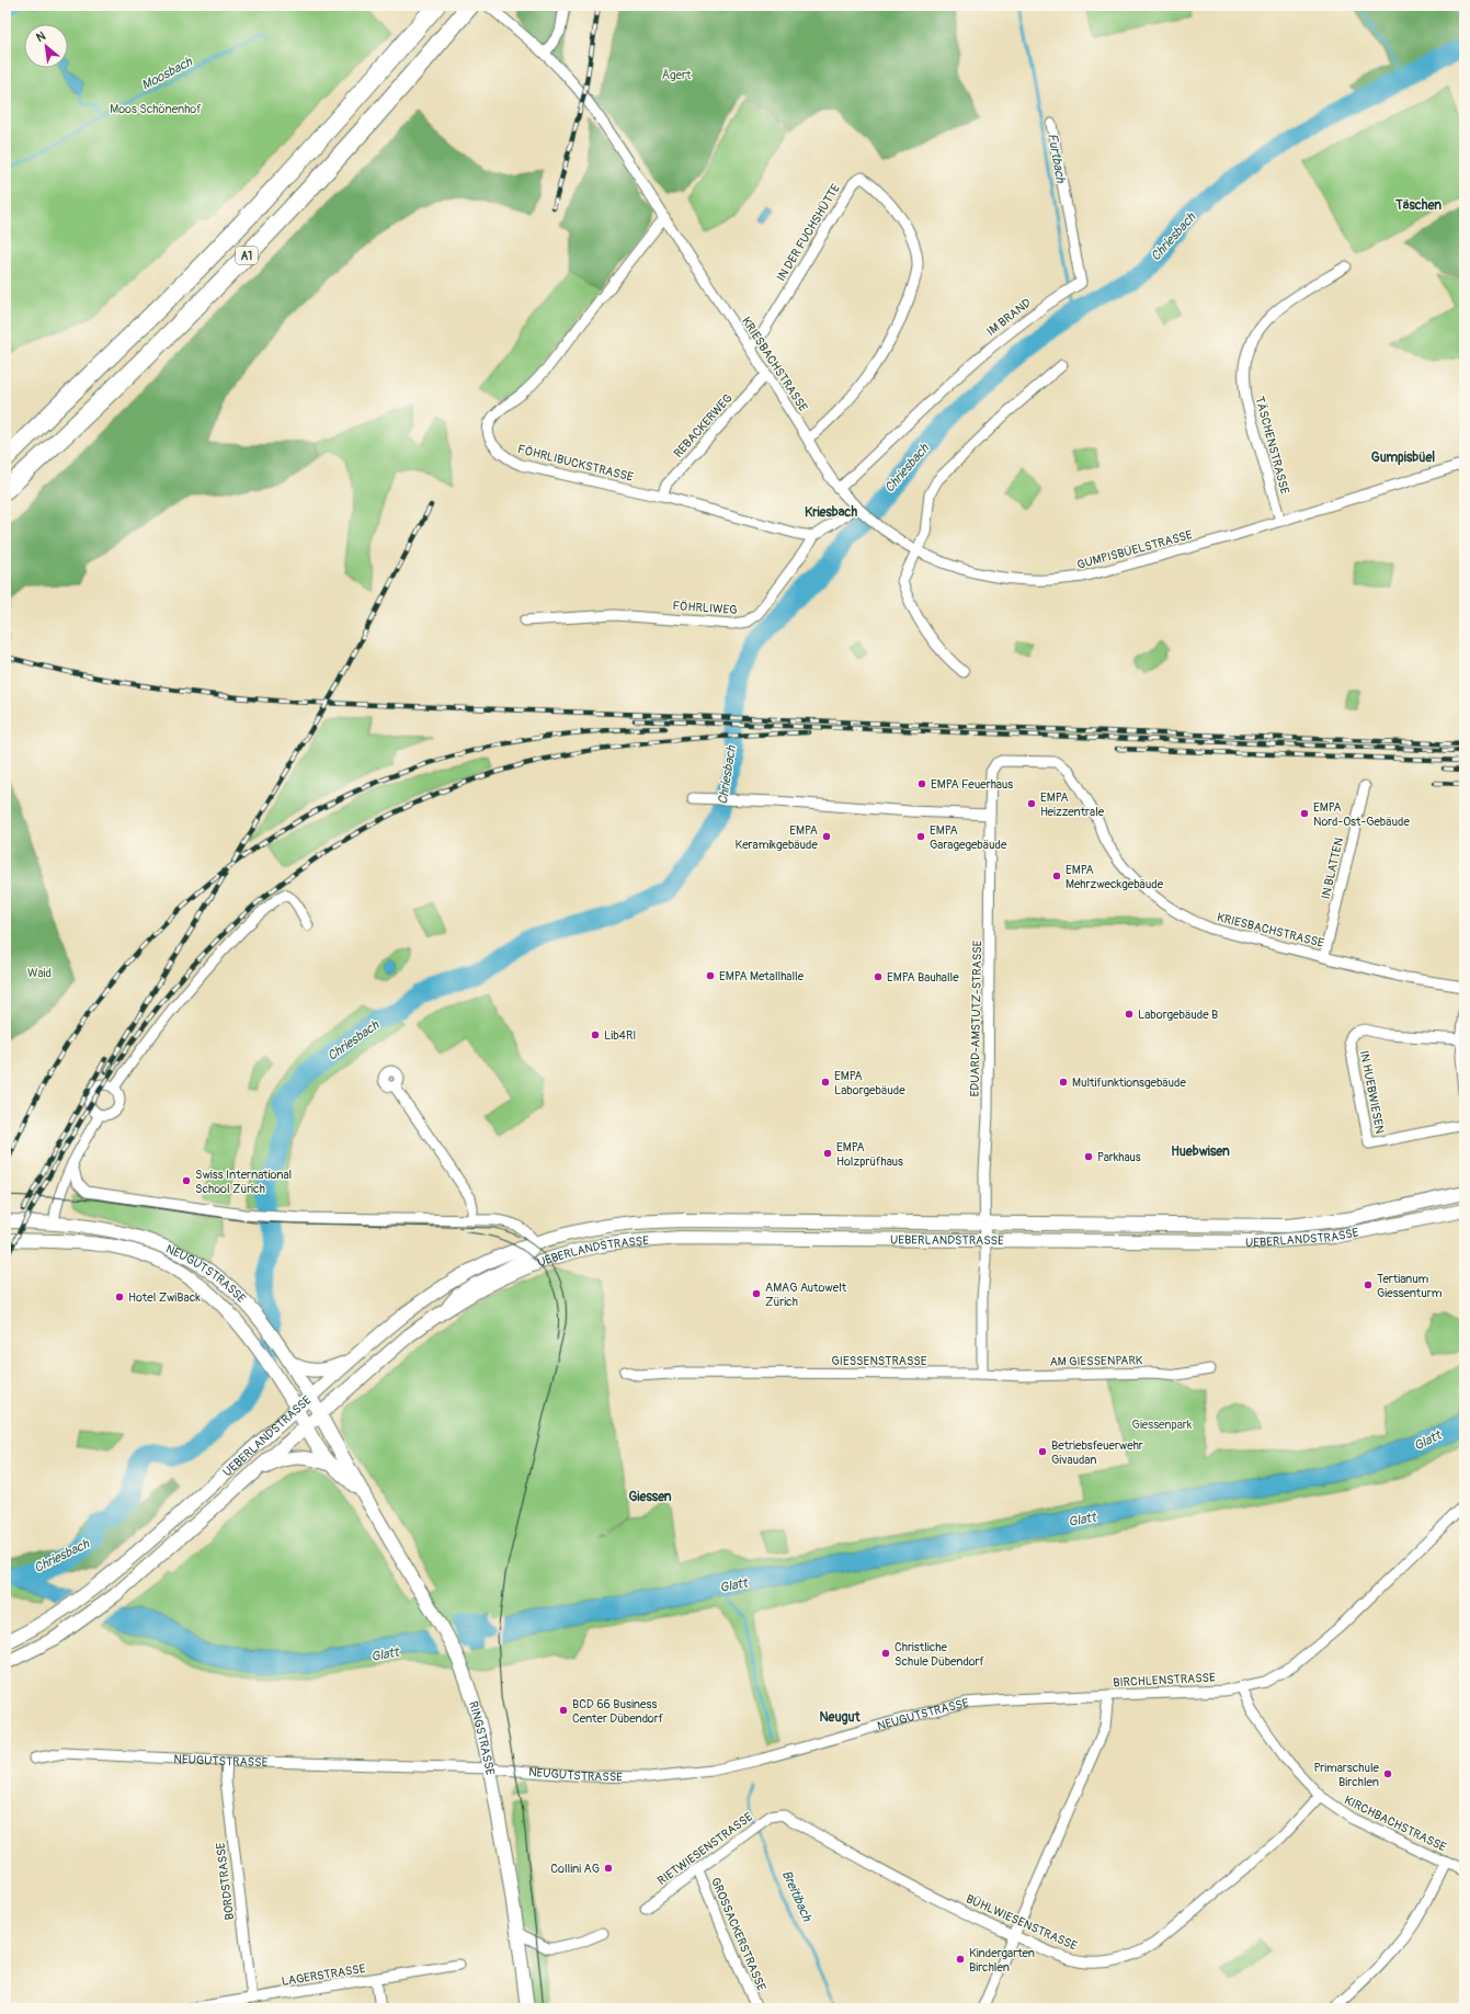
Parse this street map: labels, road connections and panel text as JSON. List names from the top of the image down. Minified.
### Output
{"streets":{"highway":["A1"],"main road":["UEBERLANDSTRASSE","NEUGUTSTRASSE","RINGSTRASSE"],"street":["IN DER FUCHSHÜTTE","IM BRAND","KRIESBACHSTRASSE","REBACKERWEG","TÄSCHENSTRASSE","FÖHRLIBUCKSTRASSE","GUMPISBÜELSTRASSE","FÖHRLIWEG","IN BLATTEN","EDUARD-AMSTUTZ-STRASSE","IN HUEBWIESEN","GIESSENSTRASSE","AM GIESSENPARK","BIRCHLENSTRASSE","KIRCHBACHSTRASSE","RIETWIESENSTRASSE","BORDSTRASSE","BÜHLWIESENSTRASSE","GROSSACKERSTRASSE","LAGERSTRASSE"]},"crossings":[["IN DER FUCHSHÜTTE","KRIESBACHSTRASSE"],["IM BRAND","KRIESBACHSTRASSE"],["KRIESBACHSTRASSE","REBACKERWEG"],["KRIESBACHSTRASSE","FÖHRLIBUCKSTRASSE"],["KRIESBACHSTRASSE","GUMPISBÜELSTRASSE"],["KRIESBACHSTRASSE","FÖHRLIWEG"],["KRIESBACHSTRASSE","IN BLATTEN"],["KRIESBACHSTRASSE","EDUARD-AMSTUTZ-STRASSE"],["REBACKERWEG","FÖHRLIBUCKSTRASSE"],["TÄSCHENSTRASSE","GUMPISBÜELSTRASSE"],["FÖHRLIBUCKSTRASSE","FÖHRLIWEG"],["EDUARD-AMSTUTZ-STRASSE","UEBERLANDSTRASSE"],["UEBERLANDSTRASSE","NEUGUTSTRASSE"],["UEBERLANDSTRASSE","RINGSTRASSE"],["NEUGUTSTRASSE","BIRCHLENSTRASSE"],["NEUGUTSTRASSE","RINGSTRASSE"],["NEUGUTSTRASSE","BORDSTRASSE"],["GIESSENSTRASSE","AM GIESSENPARK"],["BIRCHLENSTRASSE","KIRCHBACHSTRASSE"],["BIRCHLENSTRASSE","BÜHLWIESENSTRASSE"],["KIRCHBACHSTRASSE","BÜHLWIESENSTRASSE"],["RIETWIESENSTRASSE","BÜHLWIESENSTRASSE"],["RIETWIESENSTRASSE","GROSSACKERSTRASSE"],["BORDSTRASSE","LAGERSTRASSE"]],"districts":["Täschen","Gumpisbüel","Kriesbach","Huebwisen","Giessen","Neugut"],"water":["Moosbach","Furtbach","Chriesbach","Glatt","Breitibach"],"parks":["Ägert","Moos Schönenhof","Waid","Giessenpark"],"places":["EMPA Feuerhaus","EMPA Heizzentrale","EMPA Nord-Ost-Gebäude","EMPA Keramikgebäude","EMPA Garagegebäude","EMPA Mehrzweckgebäude","EMPA Metallhalle","EMPA Bauhalle","Laborgebäude B","Lib4RI","EMPA Laborgebäude","Multifunktionsgebäude","EMPA Holzprüfhaus","Parkhaus","Swiss International School Zürich","Tertianum Giessenturm","AMAG Autowelt Zürich","Hotel ZwiBack","Betriebsfeuerwehr Givaudan","Christliche Schule Dübendorf","BCD 66 Business Center Dübendorf","Primarschule Birchlen","Collini AG","Kindergarten Birchlen"],"north":"top left"}
